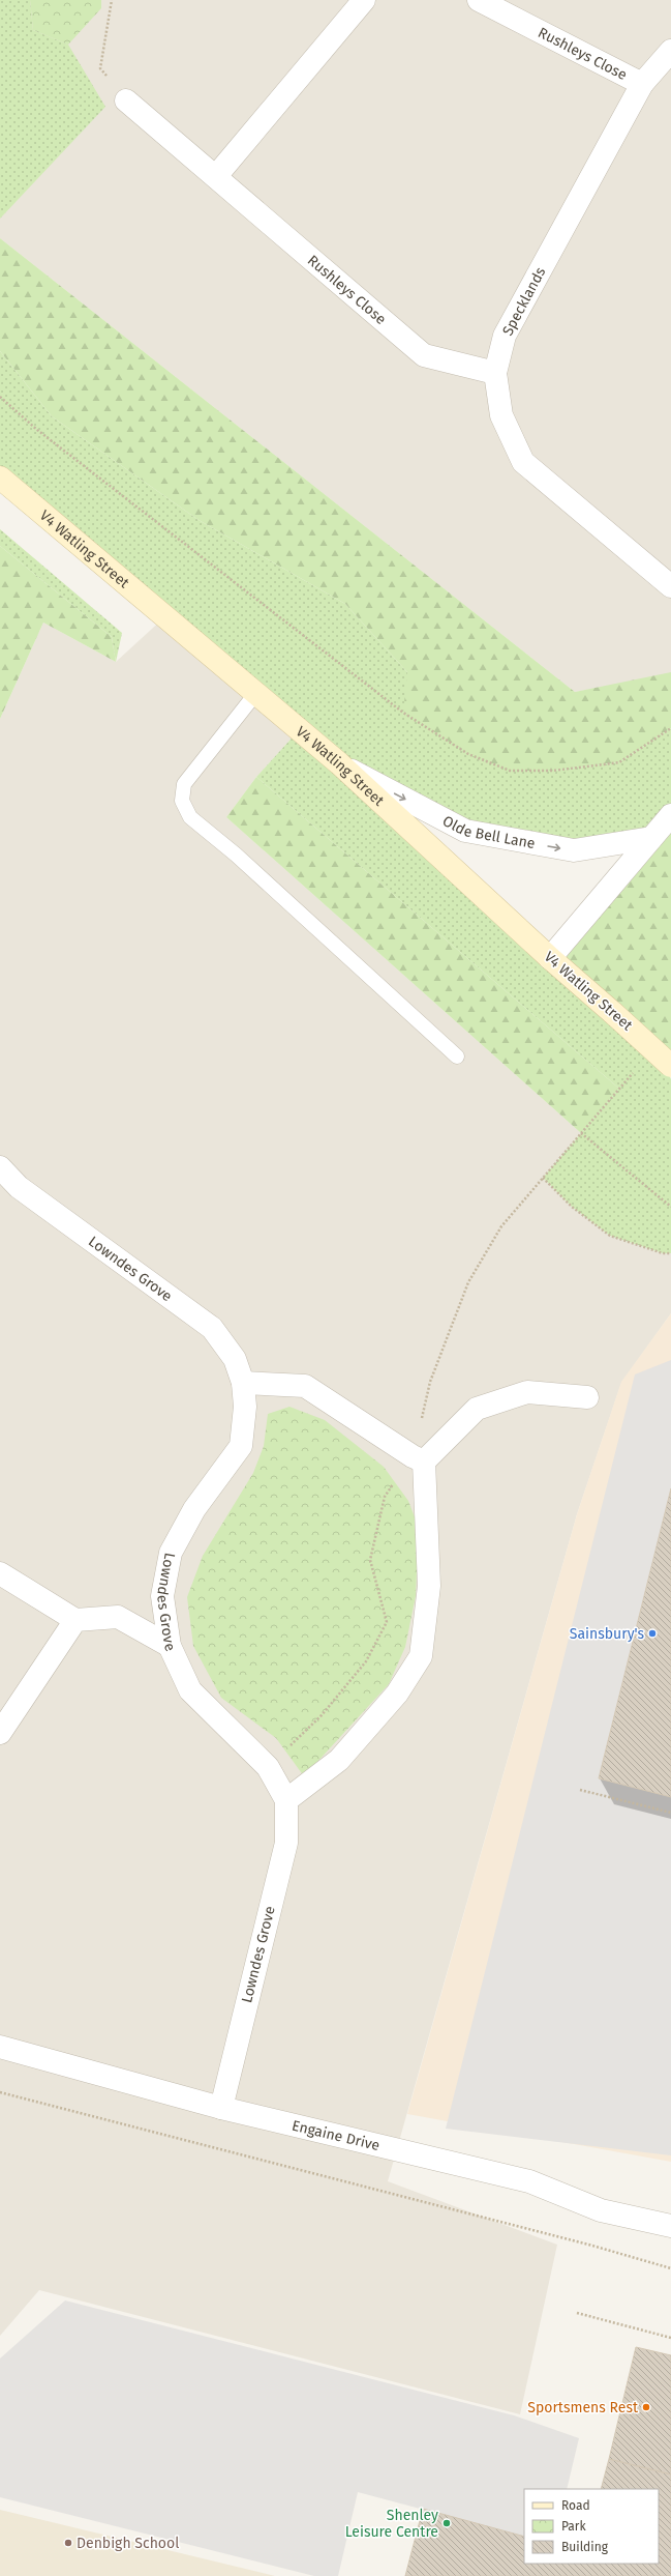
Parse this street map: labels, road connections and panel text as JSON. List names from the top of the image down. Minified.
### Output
{"streets":{"street":["Rushleys Close","Specklands","V4 Watling Street","Olde Bell Lane","Lowndes Grove","Engaine Drive"]},"crossings":[["Rushleys Close","Specklands"],["V4 Watling Street","Olde Bell Lane"],["Lowndes Grove","Engaine Drive"]],"one_way":["Olde Bell Lane"],"places":["Sainsbury's","Sportsmens Rest","Shenley Leisure Centre","Denbigh School"],"legend":["Road","Park","Building"]}
